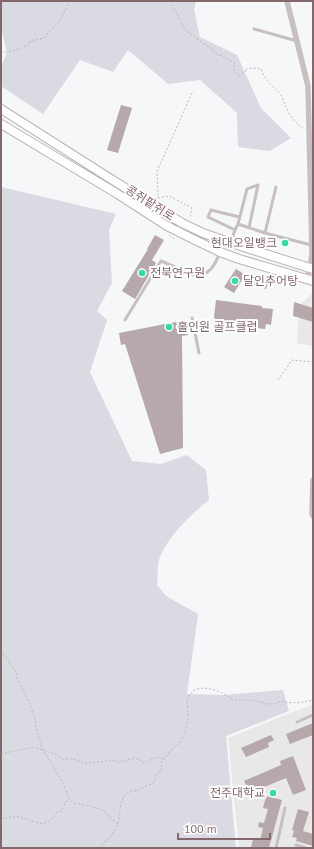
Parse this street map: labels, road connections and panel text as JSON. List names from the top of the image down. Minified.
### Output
{"streets":{"main road":["콩쥐팥쥐로"]},"places":["현대오일뱅크","전북연구원","달인추어탕","홀인원 골프클럽","전주대학교"],"scale_bar":"100 m"}
